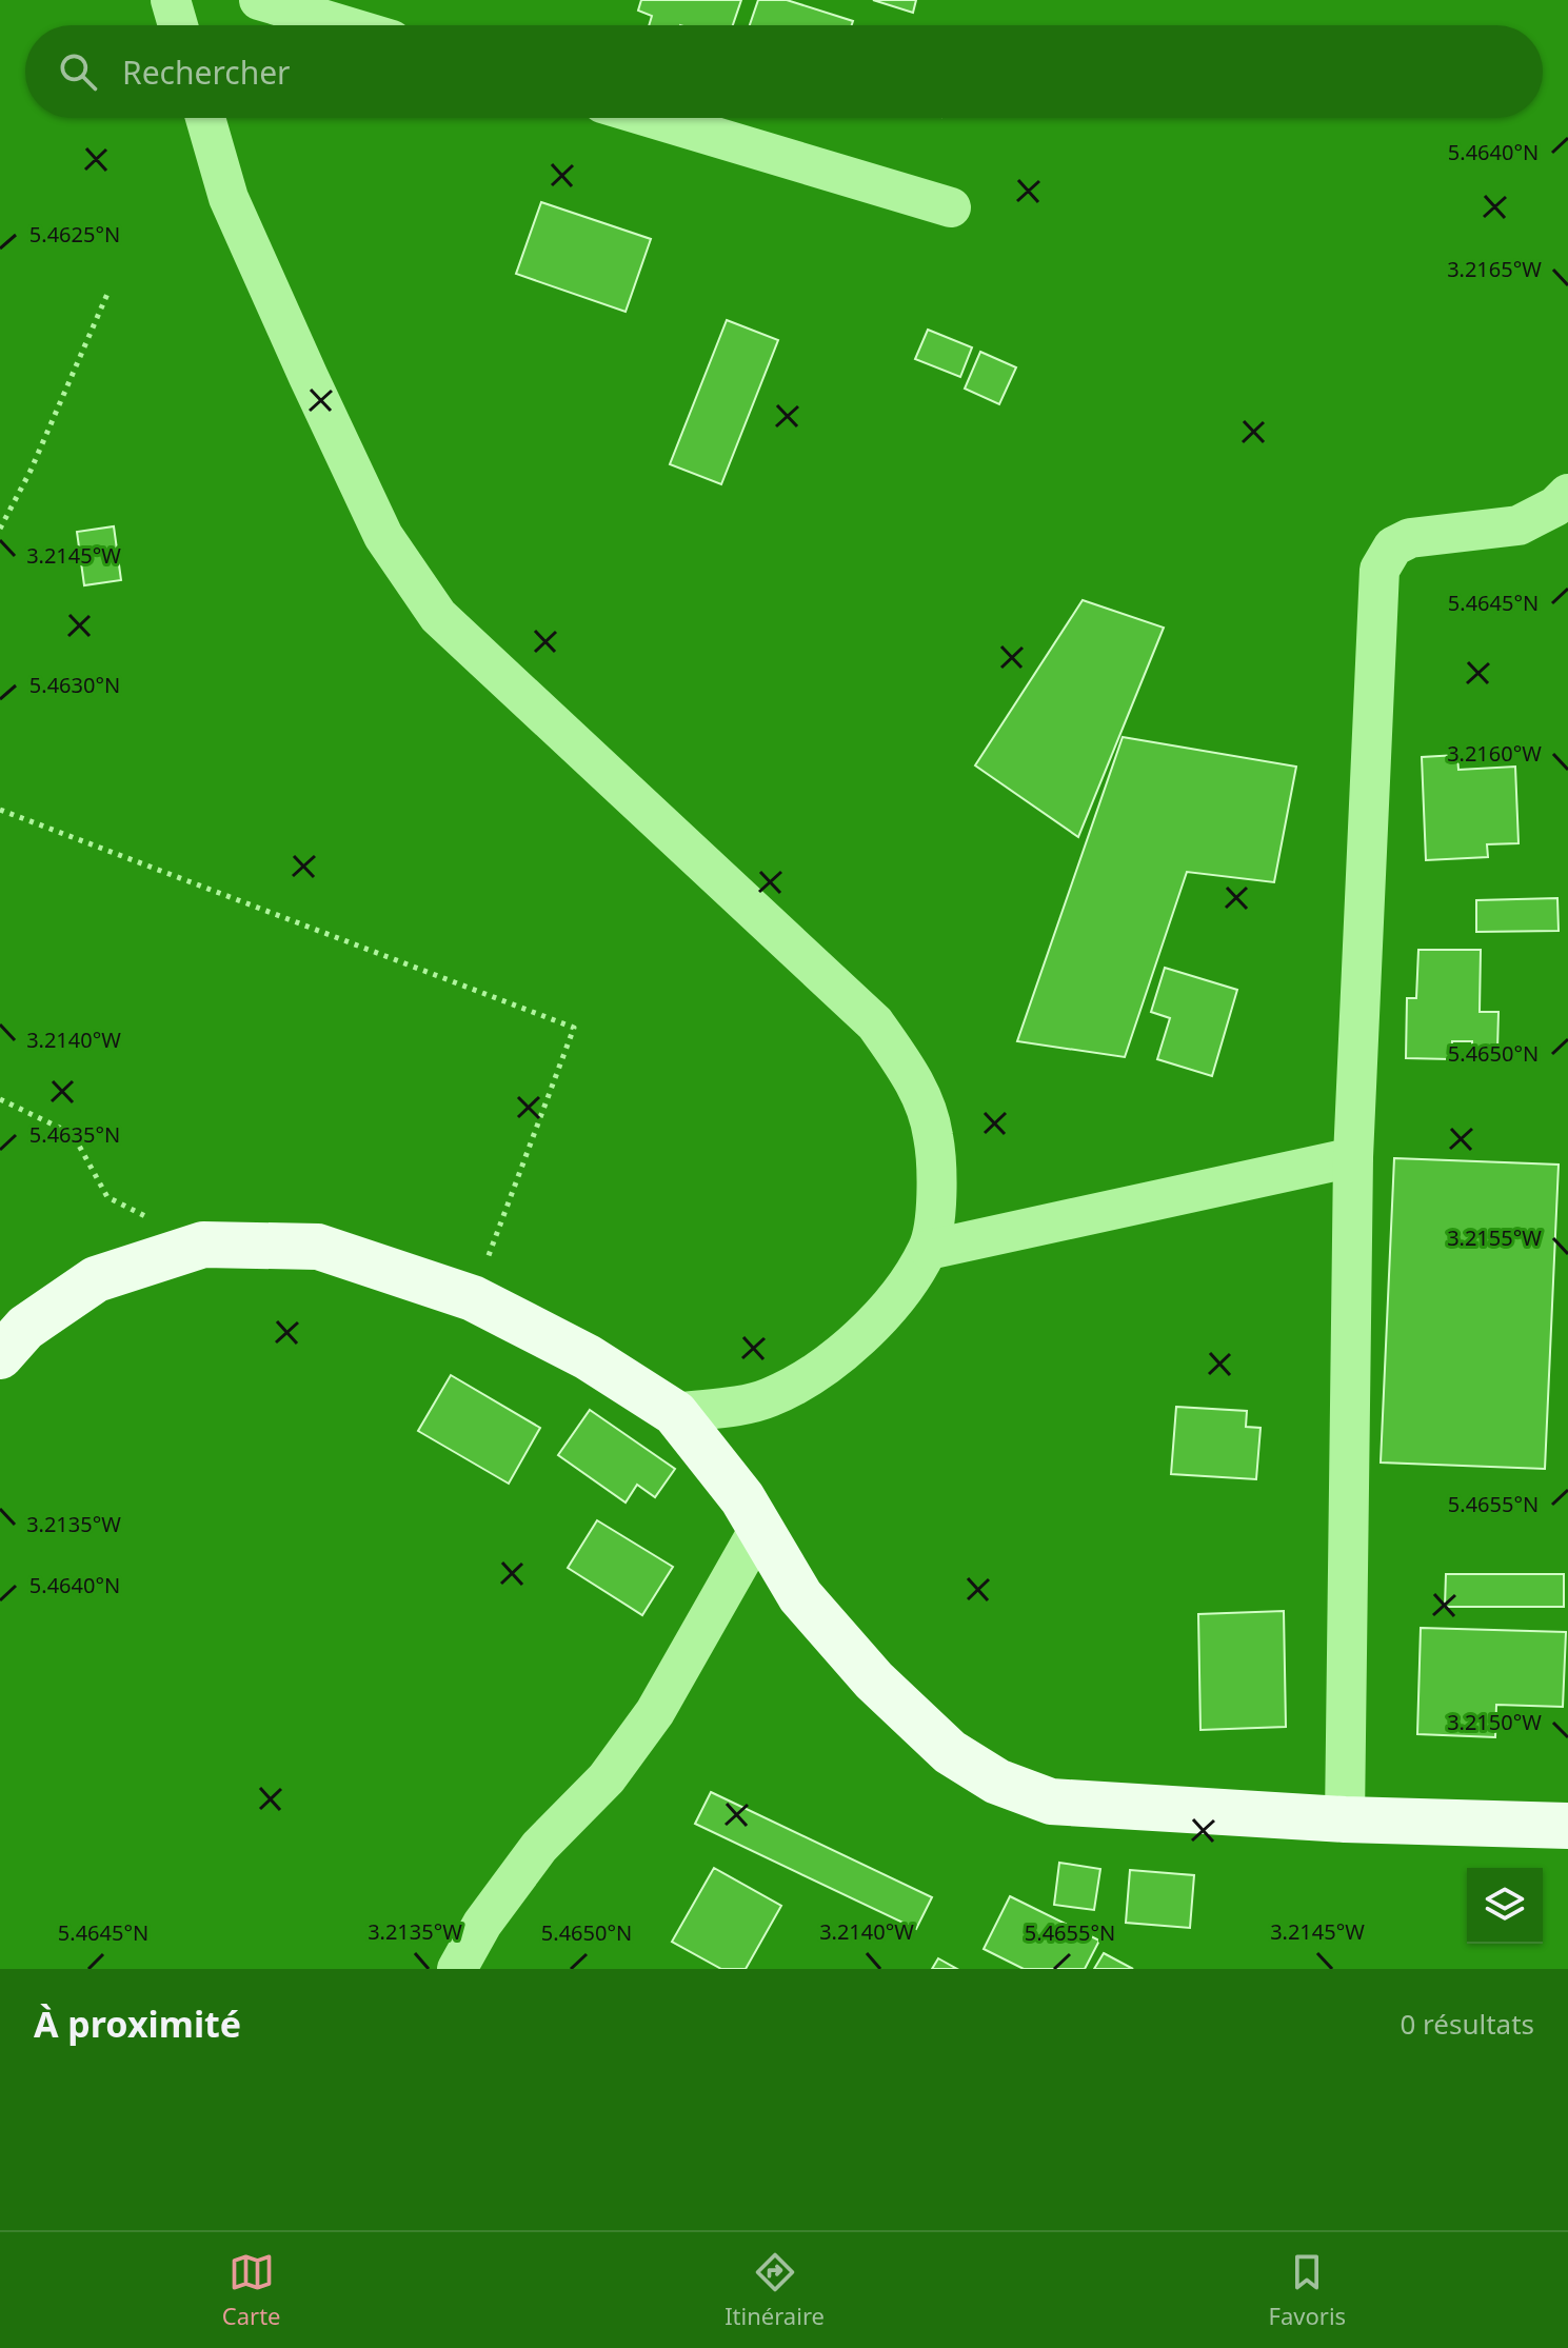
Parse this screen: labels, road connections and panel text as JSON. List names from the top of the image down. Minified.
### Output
{"page":{"search":"Rechercher","heading":["À proximité","0 résultats"],"nav":["Carte","Itinéraire","Favoris"]},"coordinates":["5.4640°N","5.4625°N","3.2165°W","3.2145°W","5.4645°N","5.4630°N","3.2160°W","3.2140°W","5.4650°N","5.4635°N","3.2155°W","5.4655°N","3.2135°W","3.2150°W"]}
